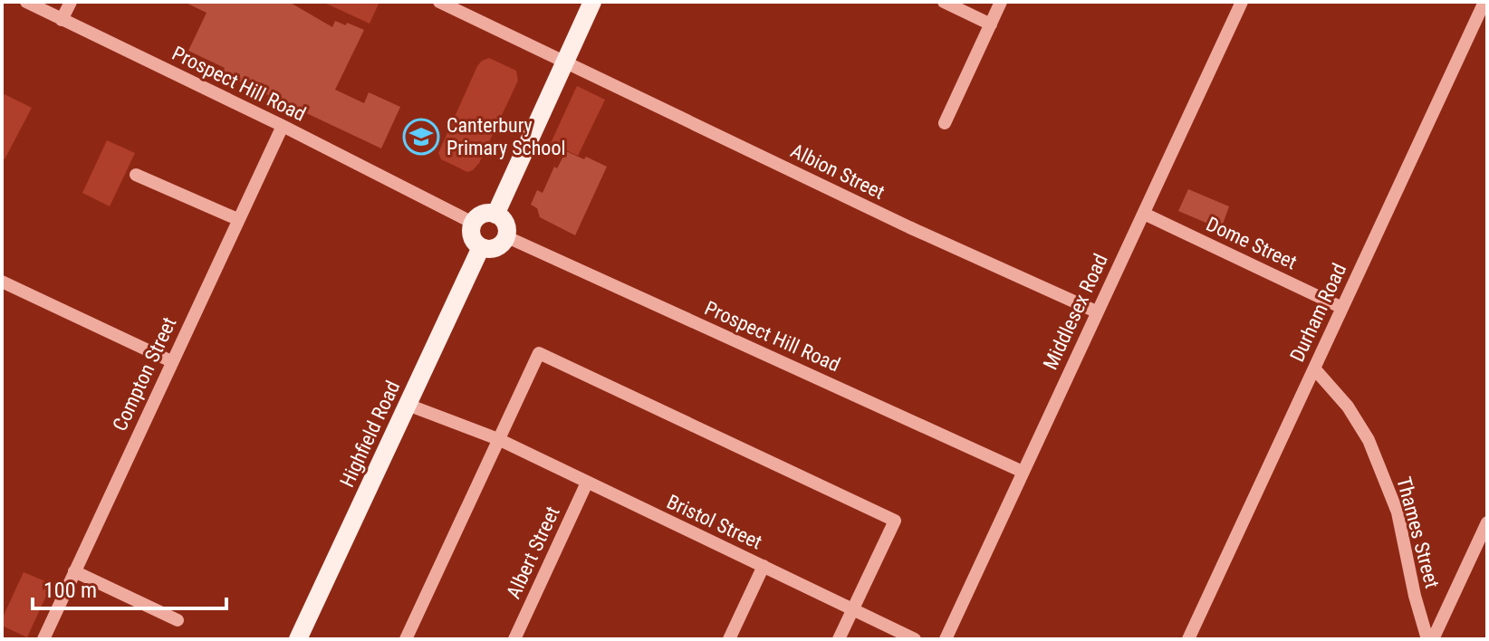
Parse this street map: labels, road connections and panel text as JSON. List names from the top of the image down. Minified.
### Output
{"streets":{"main road":["Highfield Road"],"street":["Prospect Hill Road","Albion Street","Dome Street","Middlesex Road","Durham Road","Compton Street","Bristol Street","Thames Street","Albert Street"]},"crossings":[["Prospect Hill Road","Middlesex Road"],["Prospect Hill Road","Compton Street"],["Prospect Hill Road","Highfield Road"],["Albion Street","Middlesex Road"],["Dome Street","Middlesex Road"],["Dome Street","Durham Road"],["Durham Road","Thames Street"],["Highfield Road","Bristol Street"],["Bristol Street","Albert Street"]],"places":{"school or university":["Canterbury Primary School"]},"scale_bar":"100 m"}
